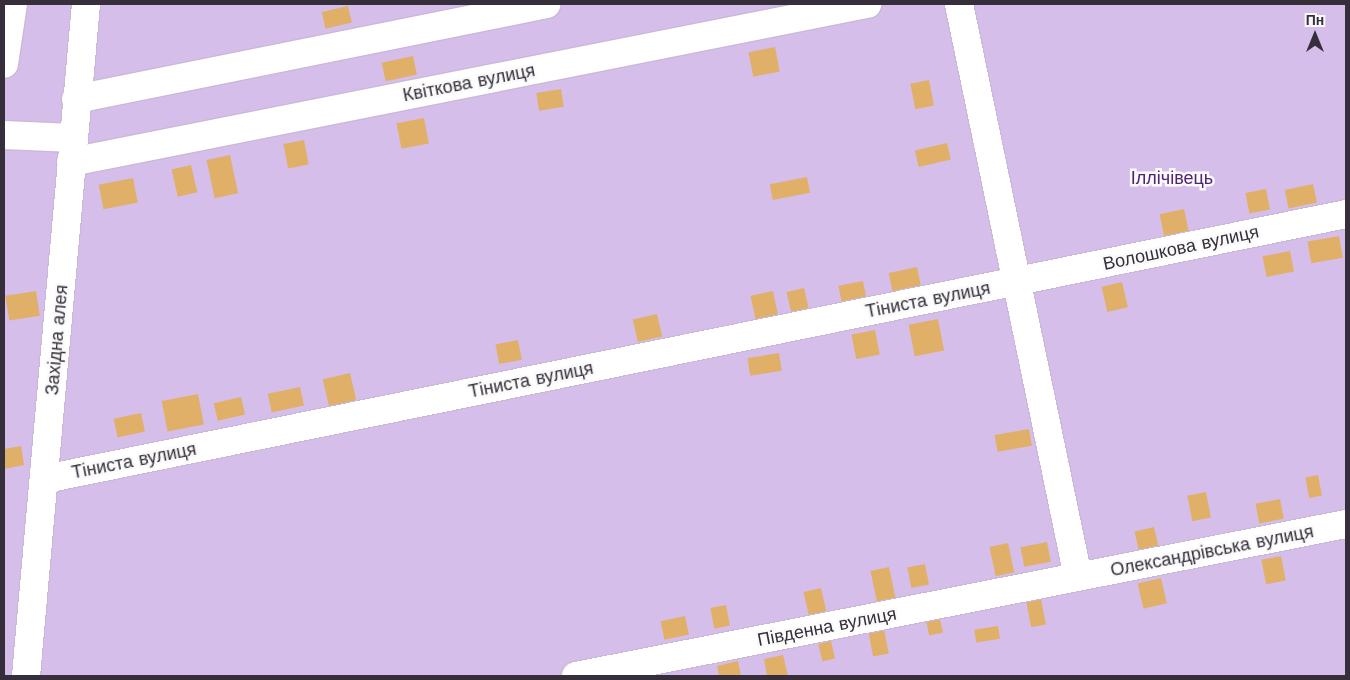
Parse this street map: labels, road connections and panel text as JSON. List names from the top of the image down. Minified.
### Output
{"streets":{"street":["Квіткова вулиця","Волошкова вулиця","Тіниста вулиця","Західна алея","Олександрівська вулиця","Південна вулиця"]},"crossings":[["Квіткова вулиця","Західна алея"],["Волошкова вулиця","Тіниста вулиця"],["Тіниста вулиця","Західна алея"],["Олександрівська вулиця","Південна вулиця"]],"parks":["Іллічівець"],"north":"top"}
